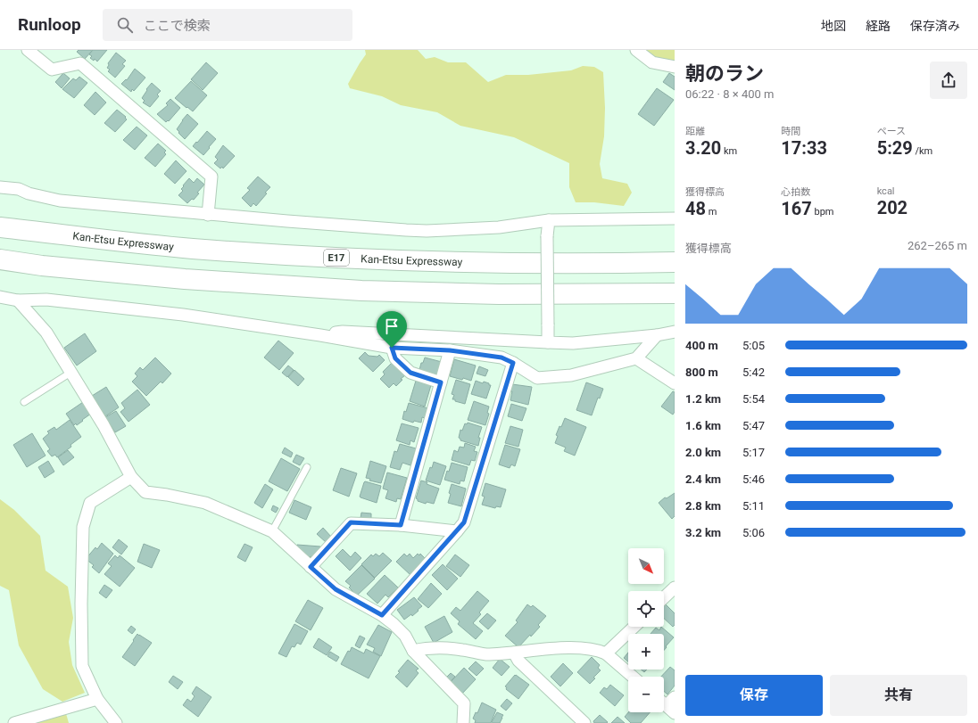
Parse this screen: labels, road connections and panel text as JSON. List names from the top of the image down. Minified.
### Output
{"streets":{"highway":["Kan-Etsu Expressway","E17"]},"north":"bottom right","page":{"header":"Runloop","search":"ここで検索","nav":["地図","経路","保存済み"],"heading":["朝のラン","06:22 · 8 × 400 m"],"stats":[["距離","3.20 km"],["時間","17:33"],["ペース","5:29 /km"],["獲得標高","48 m"],["心拍数","167 bpm"],["kcal","202"]],"chart":["獲得標高","262–265 m"],"list":[{"name":"400 m","note":"5:05"},{"name":"800 m","note":"5:42"},{"name":"1.2 km","note":"5:54"},{"name":"1.6 km","note":"5:47"},{"name":"2.0 km","note":"5:17"},{"name":"2.4 km","note":"5:46"},{"name":"2.8 km","note":"5:11"},{"name":"3.2 km","note":"5:06"}],"map_buttons":["+","−"],"buttons":["保存","共有"]}}
